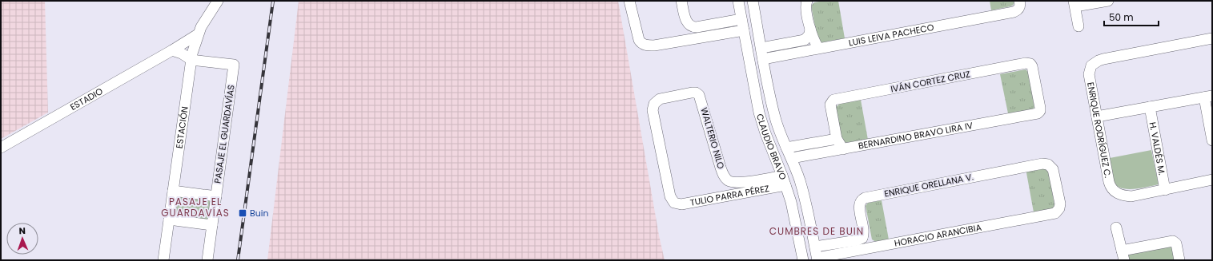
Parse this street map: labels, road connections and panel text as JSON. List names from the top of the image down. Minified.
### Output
{"streets":{"street":["LUIS LEIVA PACHECO","IVÁN CORTEZ CRUZ","ESTADIO","ESTACIÓN","ENRIQUE RODRÍGUEZ C.","PASAJE EL GUARDAVÍAS","BERNARDINO BRAVO LIRA IV","WALTERIO NILO","CLAUDIO BRAVO","H. VALDÉS M.","ENRIQUE ORELLANA V.","TULIO PARRA PÉREZ","HORACIO ARANCIBIA"]},"crossings":[["LUIS LEIVA PACHECO","CLAUDIO BRAVO"],["IVÁN CORTEZ CRUZ","BERNARDINO BRAVO LIRA IV"],["ESTADIO","ESTACIÓN"],["ESTACIÓN","PASAJE EL GUARDAVÍAS"],["ENRIQUE RODRÍGUEZ C.","H. VALDÉS M."],["BERNARDINO BRAVO LIRA IV","CLAUDIO BRAVO"],["WALTERIO NILO","TULIO PARRA PÉREZ"],["CLAUDIO BRAVO","TULIO PARRA PÉREZ"],["CLAUDIO BRAVO","HORACIO ARANCIBIA"],["ENRIQUE ORELLANA V.","HORACIO ARANCIBIA"]],"districts":["PASAJE EL GUARDAVÍAS","CUMBRES DE BUIN"],"places":{"transit":["Buin"]},"scale_bar":"50 m","north":"top"}
